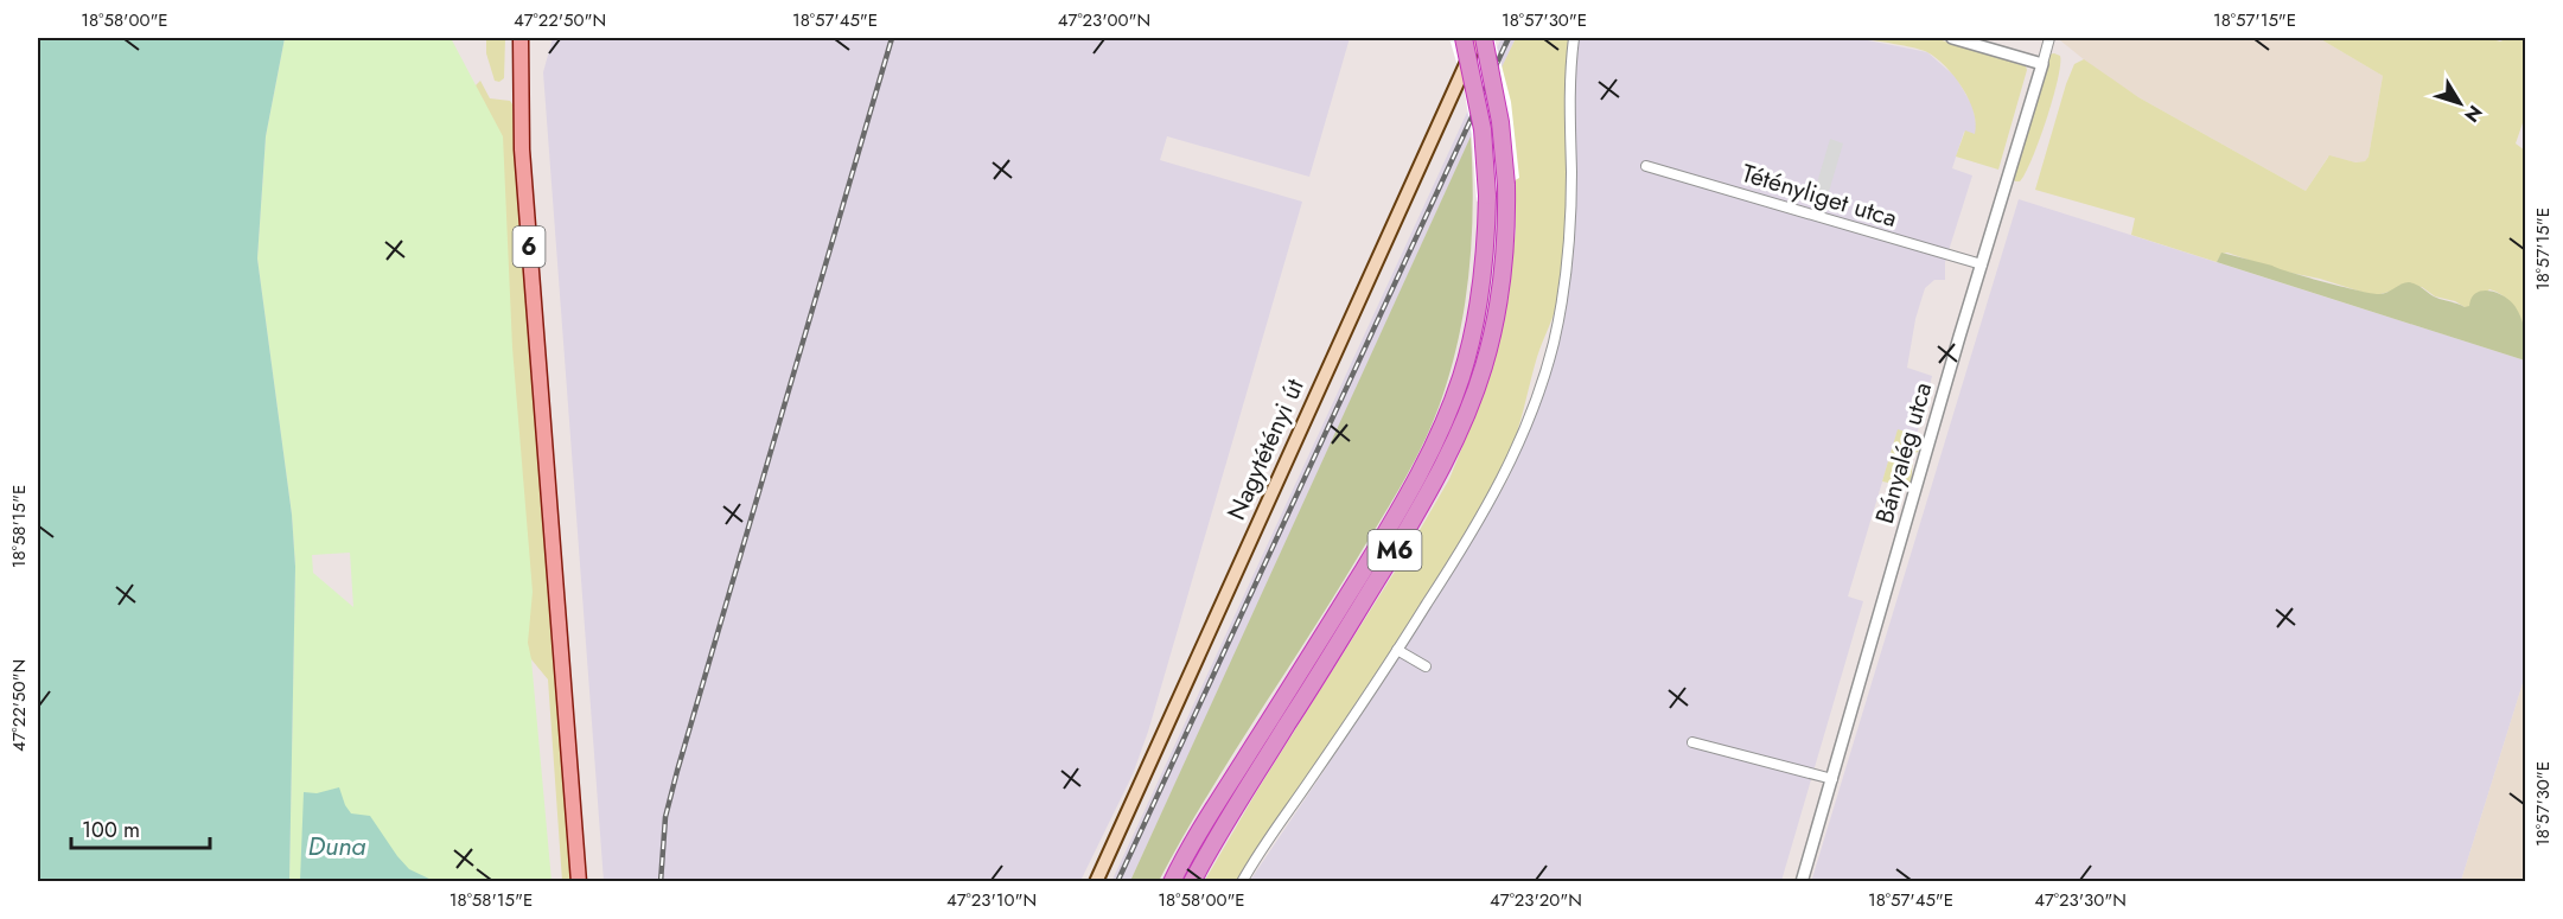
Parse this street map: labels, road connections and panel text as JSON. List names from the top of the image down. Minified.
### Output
{"streets":{"highway":["M6"],"main road":["6","Nagytétényi út"],"street":["Tétényliget utca","Bányalég utca"]},"crossings":[["Tétényliget utca","Bányalég utca"]],"water":["Duna"],"scale_bar":"100 m","north":"bottom right","coordinates":["18°58'00\"E","47°22'50\"N","18°57'45\"E","47°23'00\"N","18°57'30\"E","18°57'15\"E","18°58'15\"E","47°23'10\"N","47°23'20\"N","47°23'30\"N"]}
